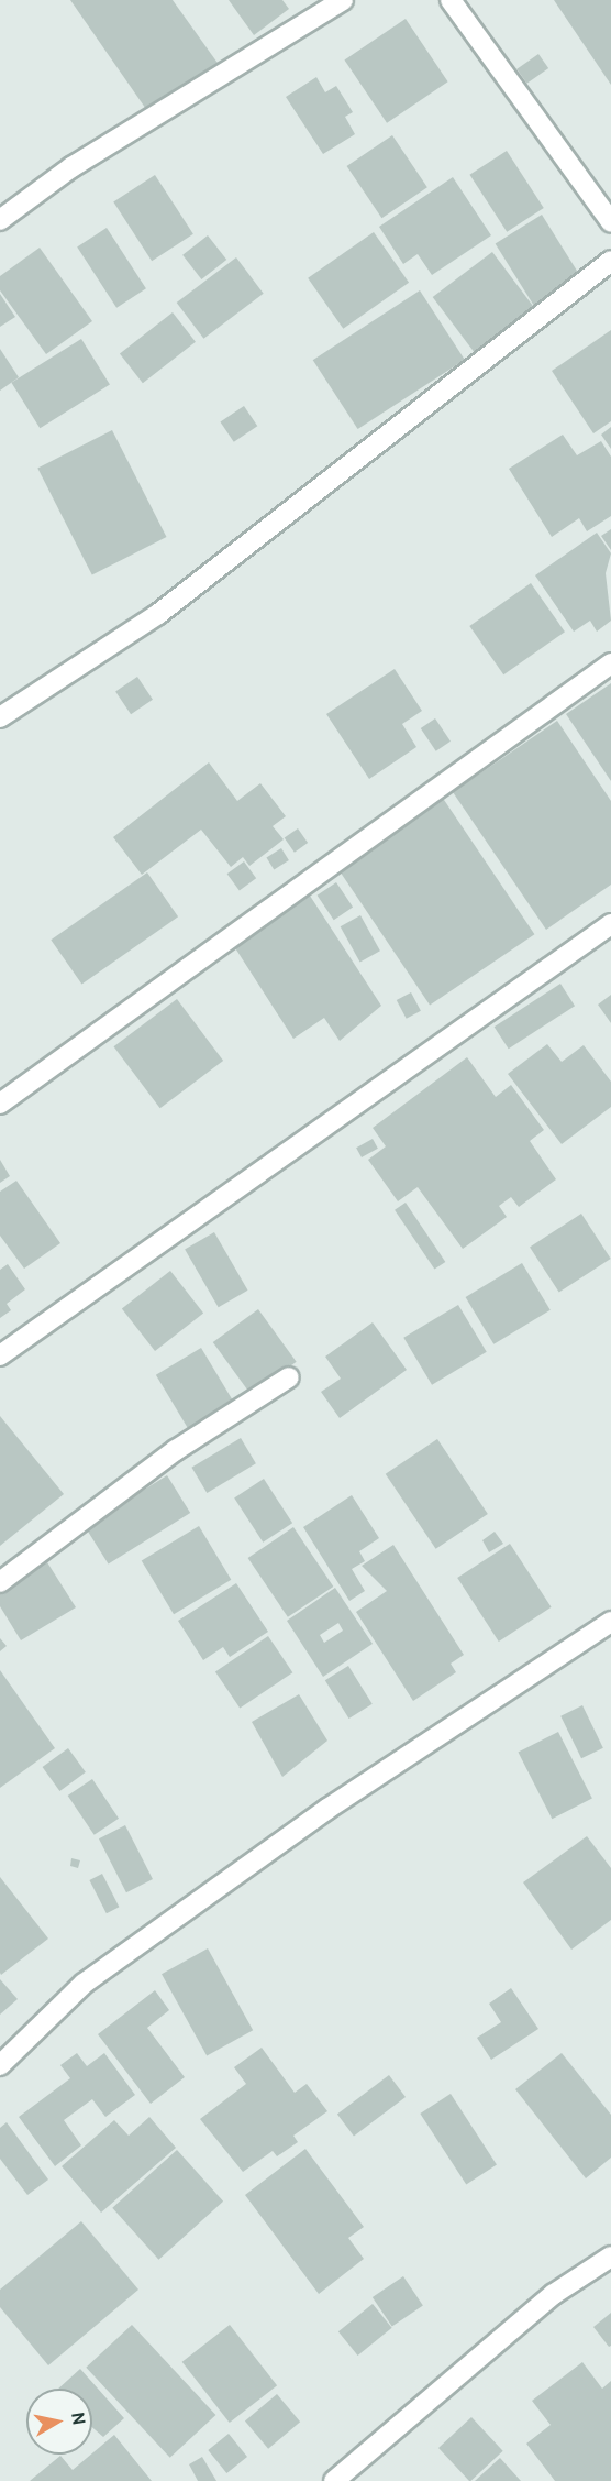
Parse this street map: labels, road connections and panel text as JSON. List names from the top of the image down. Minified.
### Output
{"north":"right"}
